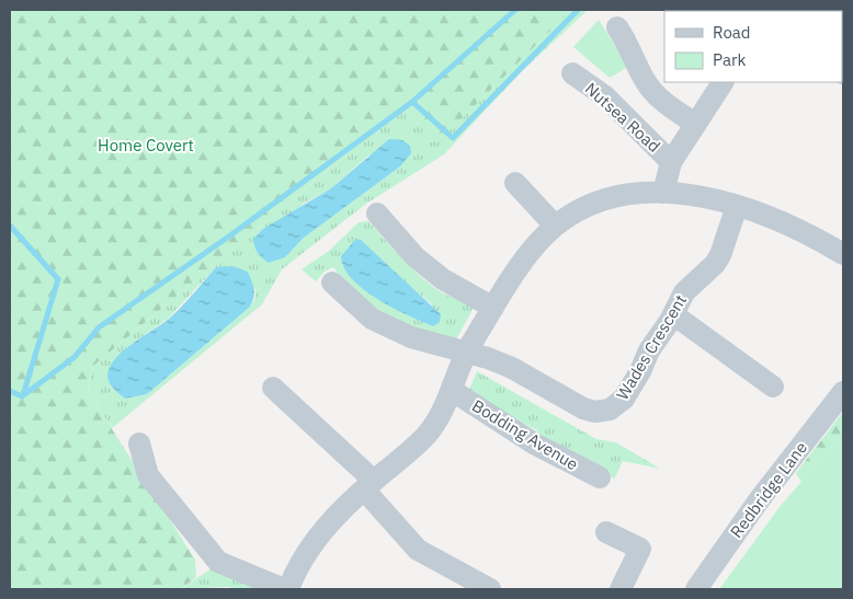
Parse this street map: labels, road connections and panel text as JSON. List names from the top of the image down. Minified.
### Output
{"streets":{"street":["Nutsea Road","Wades Crescent","Bodding Avenue","Redbridge Lane"]},"crossings":[["Nutsea Road","Bodding Avenue"],["Wades Crescent","Bodding Avenue"]],"parks":["Home Covert"],"legend":["Road","Park"]}
